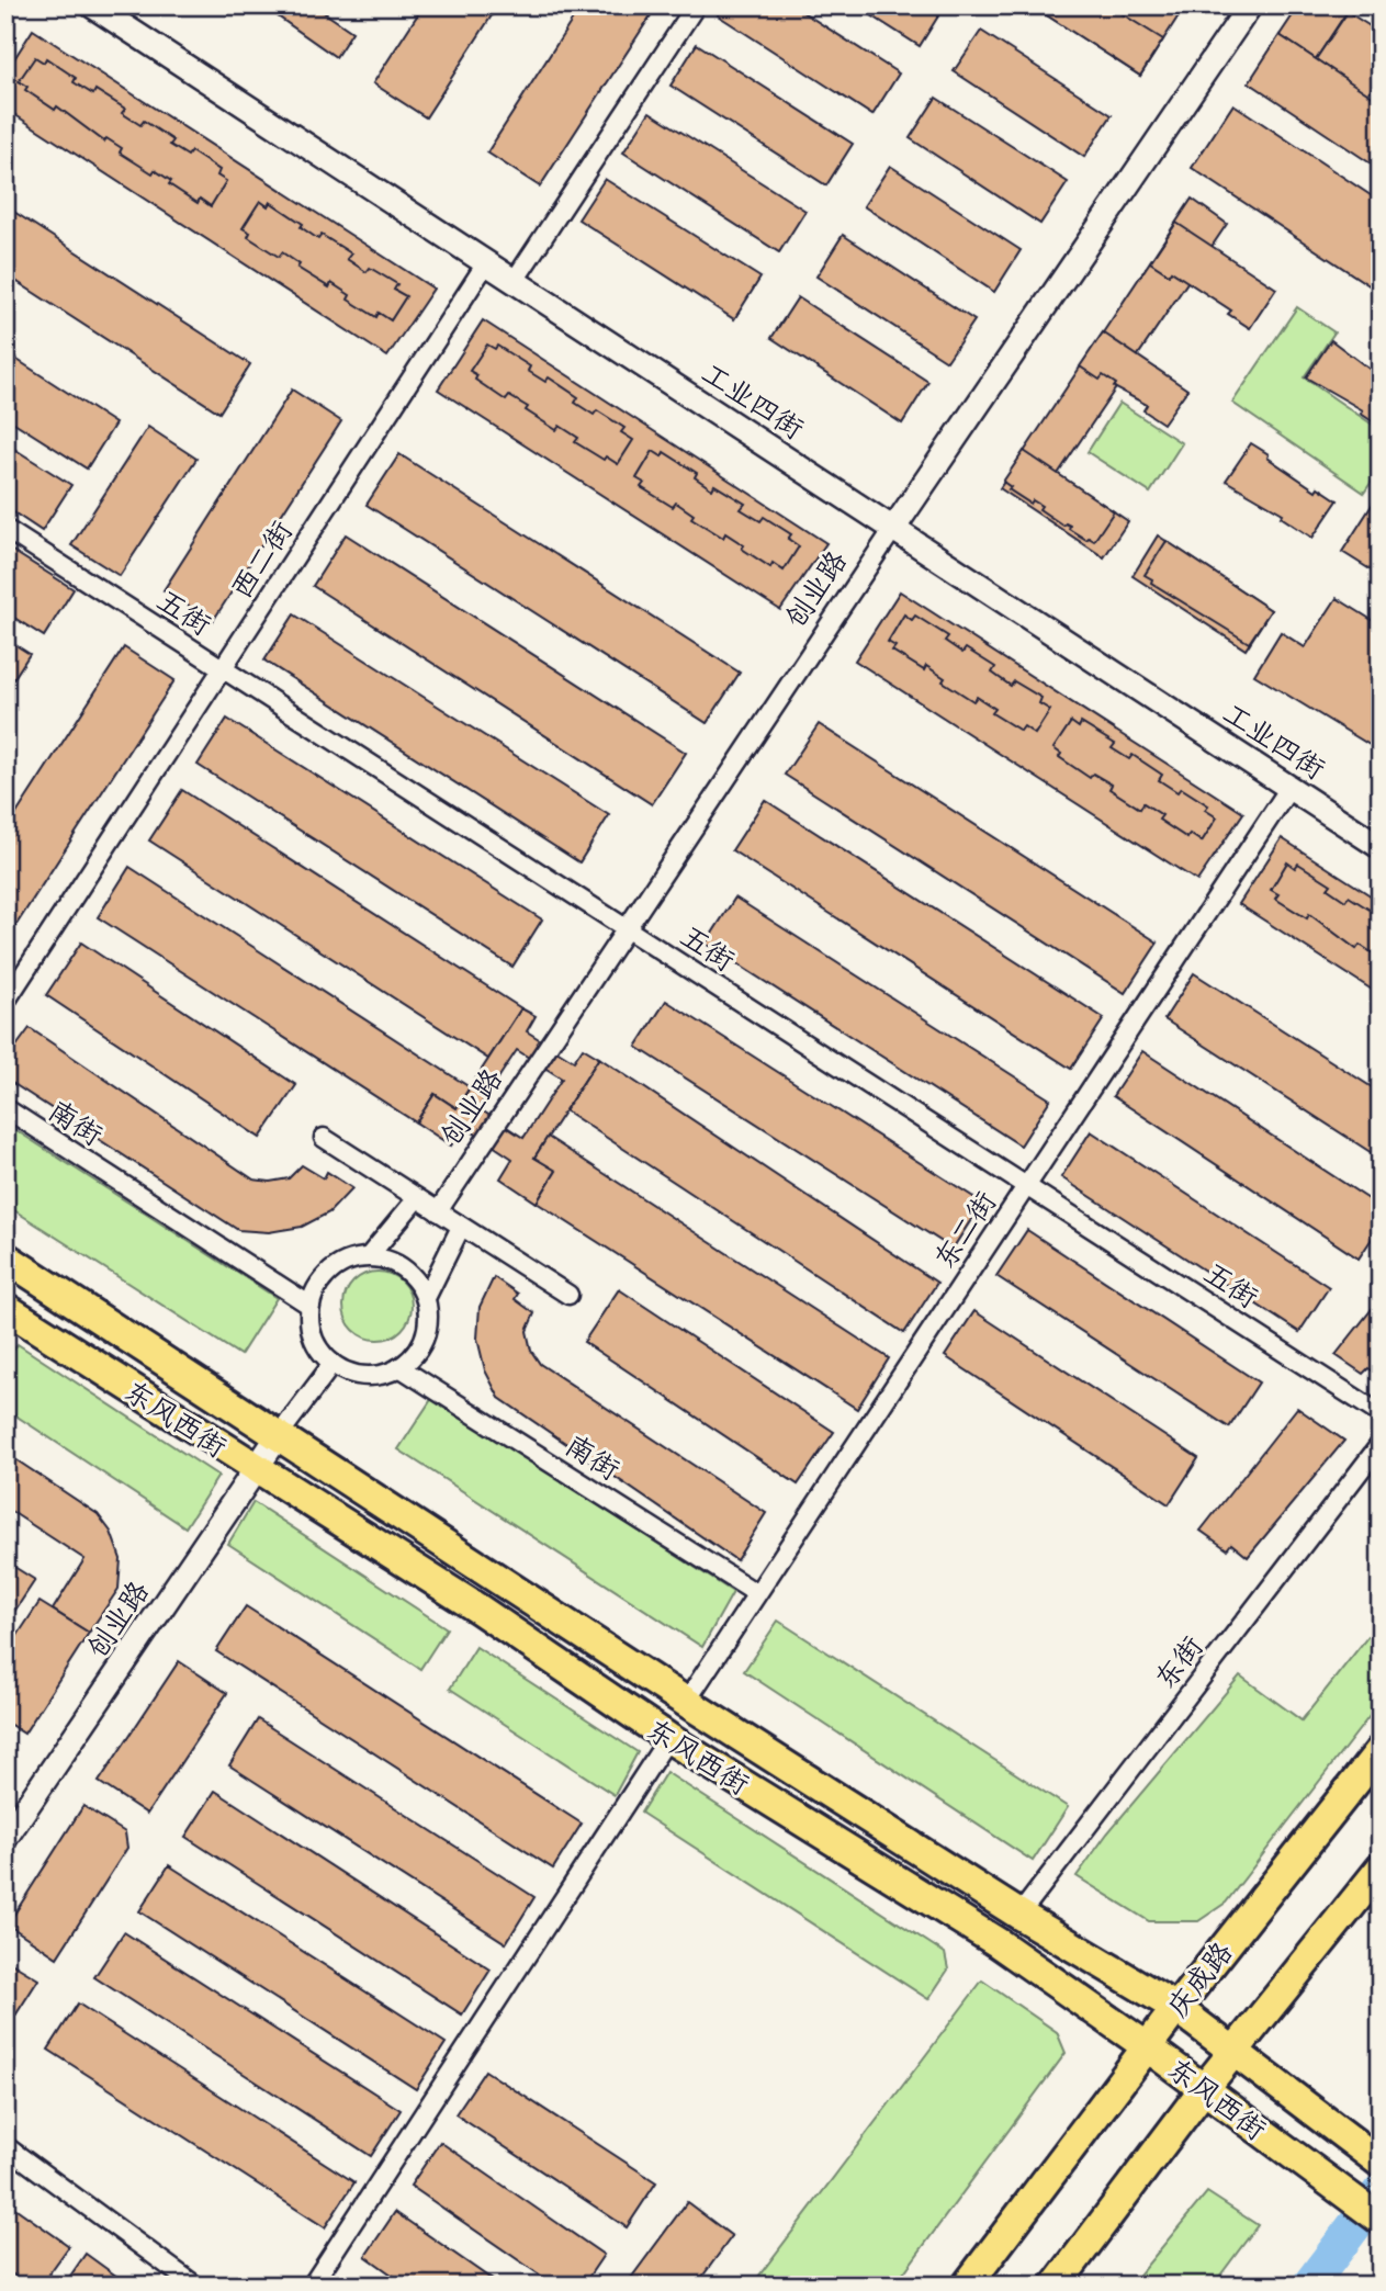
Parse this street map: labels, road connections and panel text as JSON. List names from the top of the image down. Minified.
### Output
{"streets":{"main road":["东风西街","庆成路"],"street":["工业四街","西二街","创业路","五街","南街","东二街","东街"]},"crossings":[["工业四街","西二街"],["工业四街","创业路"],["工业四街","东二街"],["西二街","五街"],["创业路","五街"],["创业路","东风西街"],["五街","东二街"],["南街","东二街"],["东二街","东风西街"],["东风西街","东街"],["东风西街","庆成路"]]}
